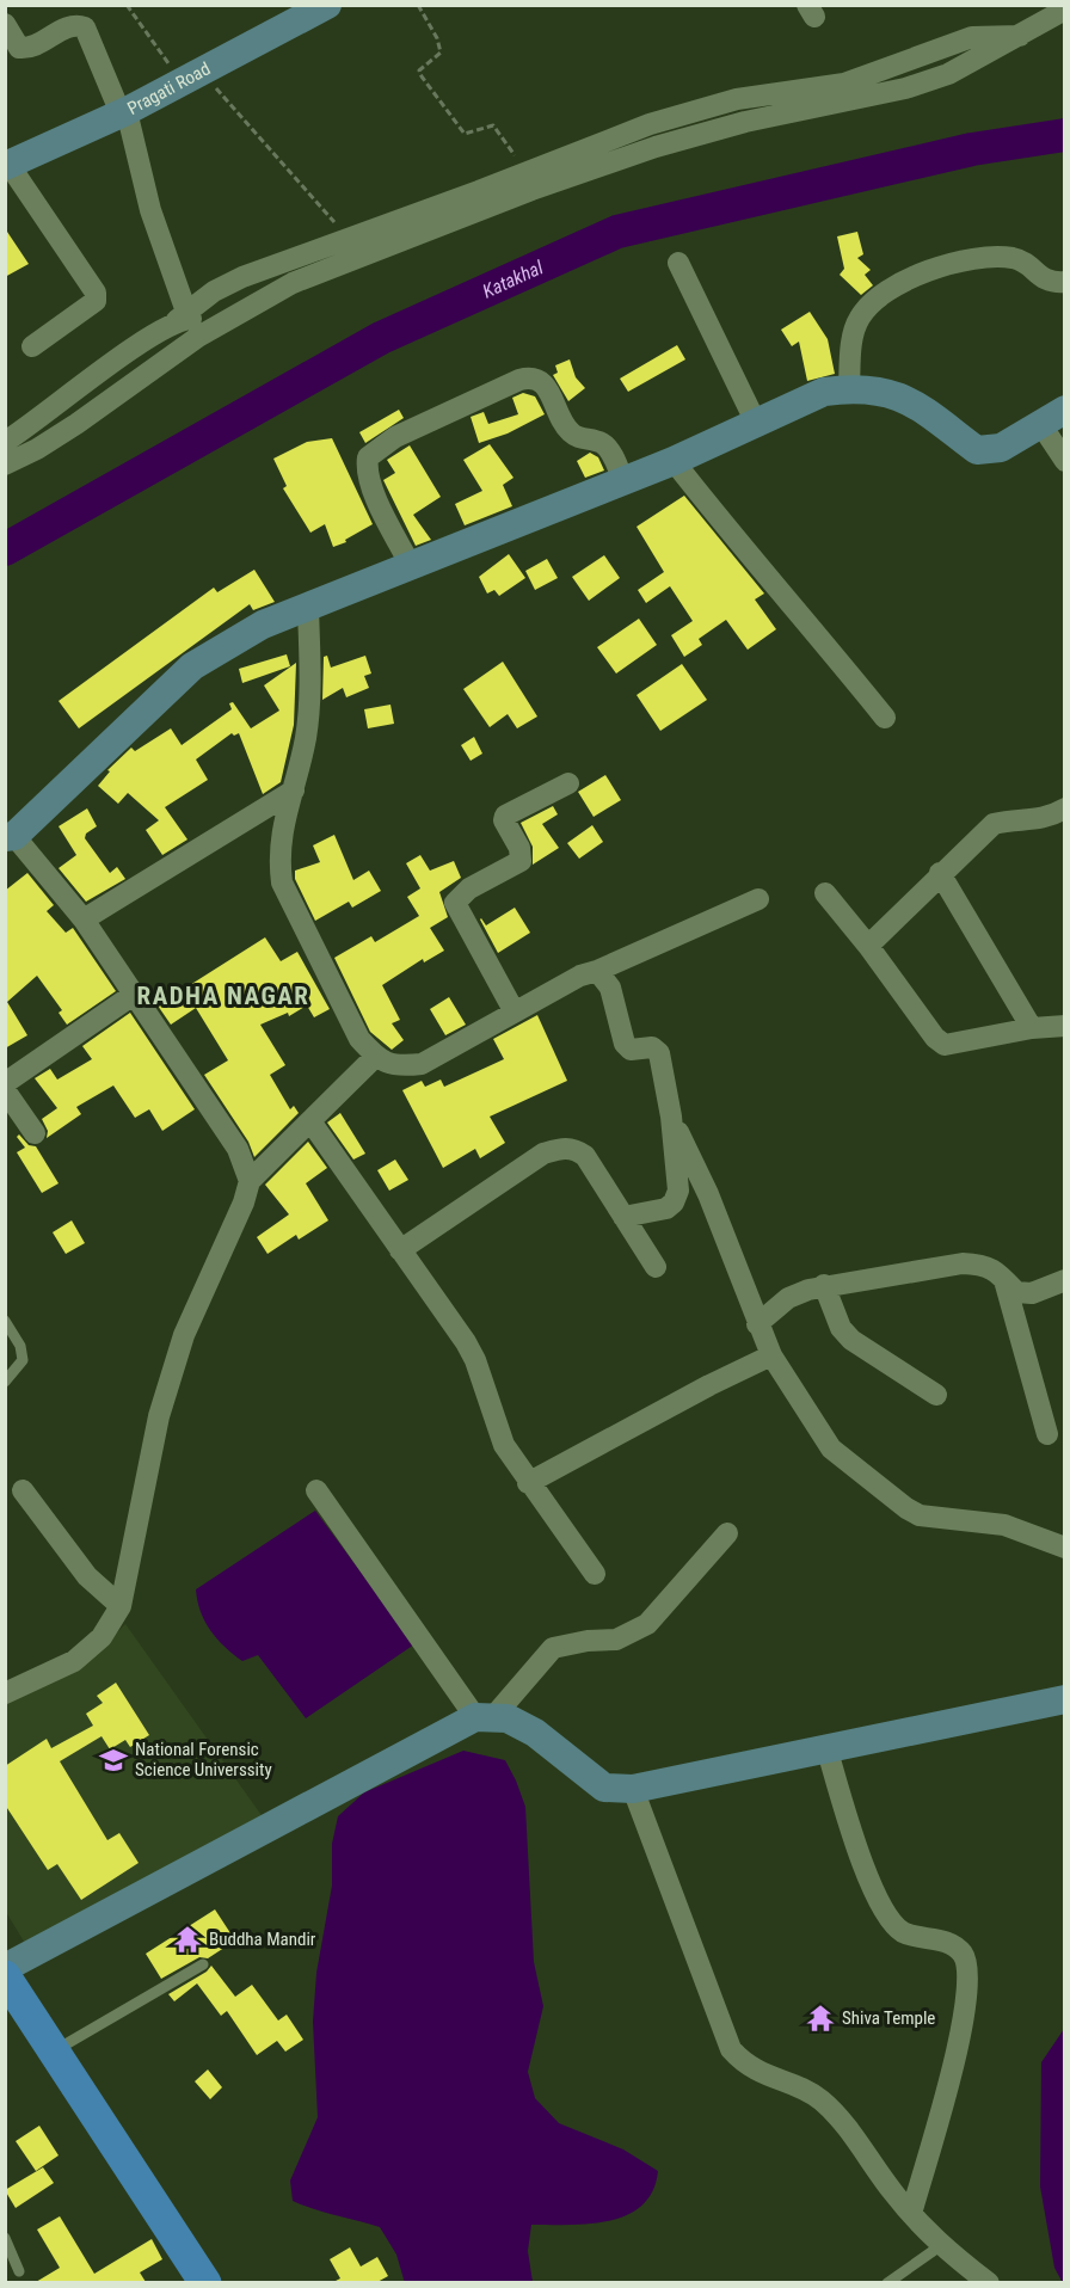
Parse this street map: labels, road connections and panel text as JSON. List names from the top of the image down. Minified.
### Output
{"streets":{"street":["Pragati Road"]},"districts":["RADHA NAGAR"],"water":["Katakhal"],"places":{"school or university":["National Forensic Science Universsity"],"temple":["Buddha Mandir","Shiva Temple"]}}
